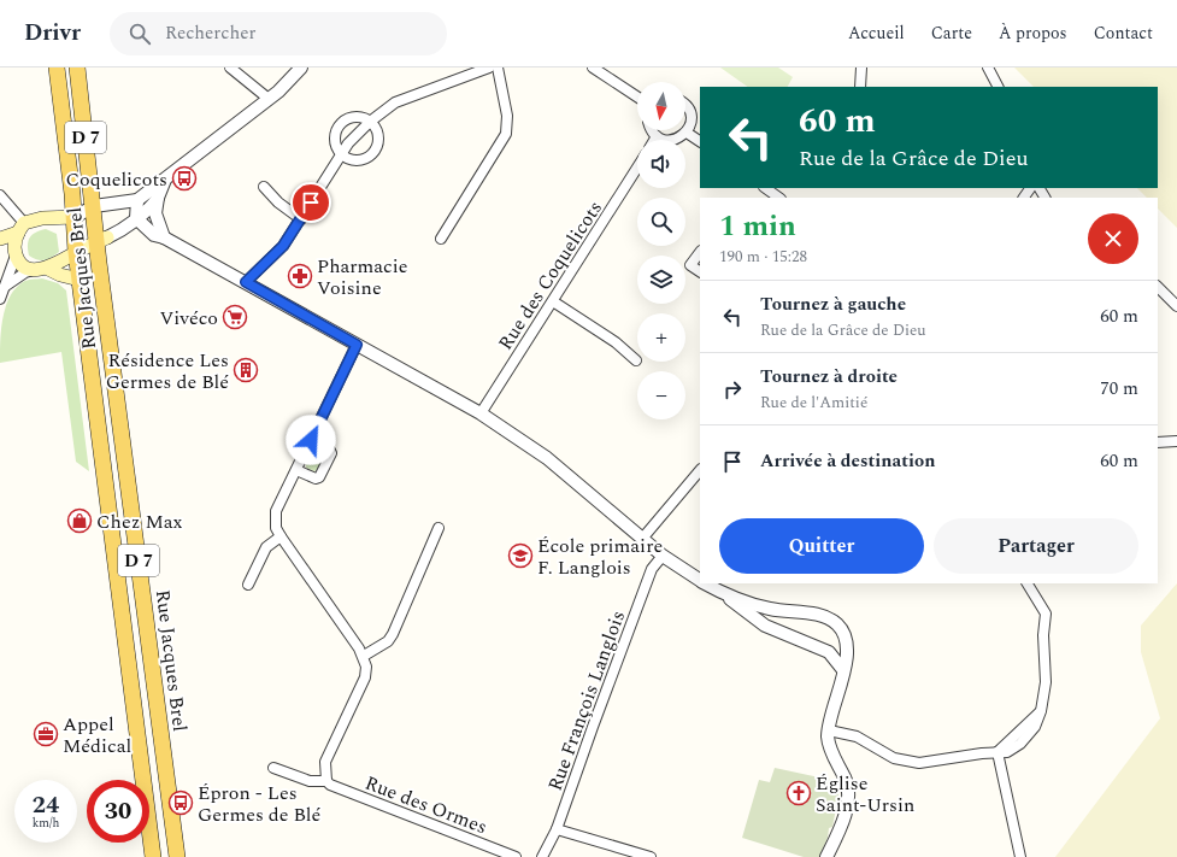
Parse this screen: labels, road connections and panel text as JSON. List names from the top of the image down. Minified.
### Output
{"streets":{"main road":["D 7","Rue Jacques Brel"],"street":["Rue des Coquelicots","Rue François Langlois","Rue des Ormes"]},"places":{"bus stop":["Coquelicots","Épron - Les Germes de Blé"],"pharmacy":["Pharmacie Voisine"],"supermarket":["Vivéco"],"building":["Résidence Les Germes de Blé"],"shop":["Chez Max"],"school or university":["École primaire F. Langlois"],"office":["Appel Médical"],"church":["Église Saint-Ursin"]},"north":"bottom","page":{"header":"Drivr","search":"Rechercher","nav":["Accueil","Carte","À propos","Contact"],"map_buttons":["+","−"],"turn":["60 m","Rue de la Grâce de Dieu"],"heading":["1 min","190 m · 15:28"],"list":[{"name":"Tournez à gauche","note":"Rue de la Grâce de Dieu","value":"60 m"},{"name":"Tournez à droite","note":"Rue de l'Amitié","value":"70 m"},{"name":"Arrivée à destination","value":"60 m"}],"buttons":["Quitter","Partager"],"speed":"24 km/h","limit":"30"}}
